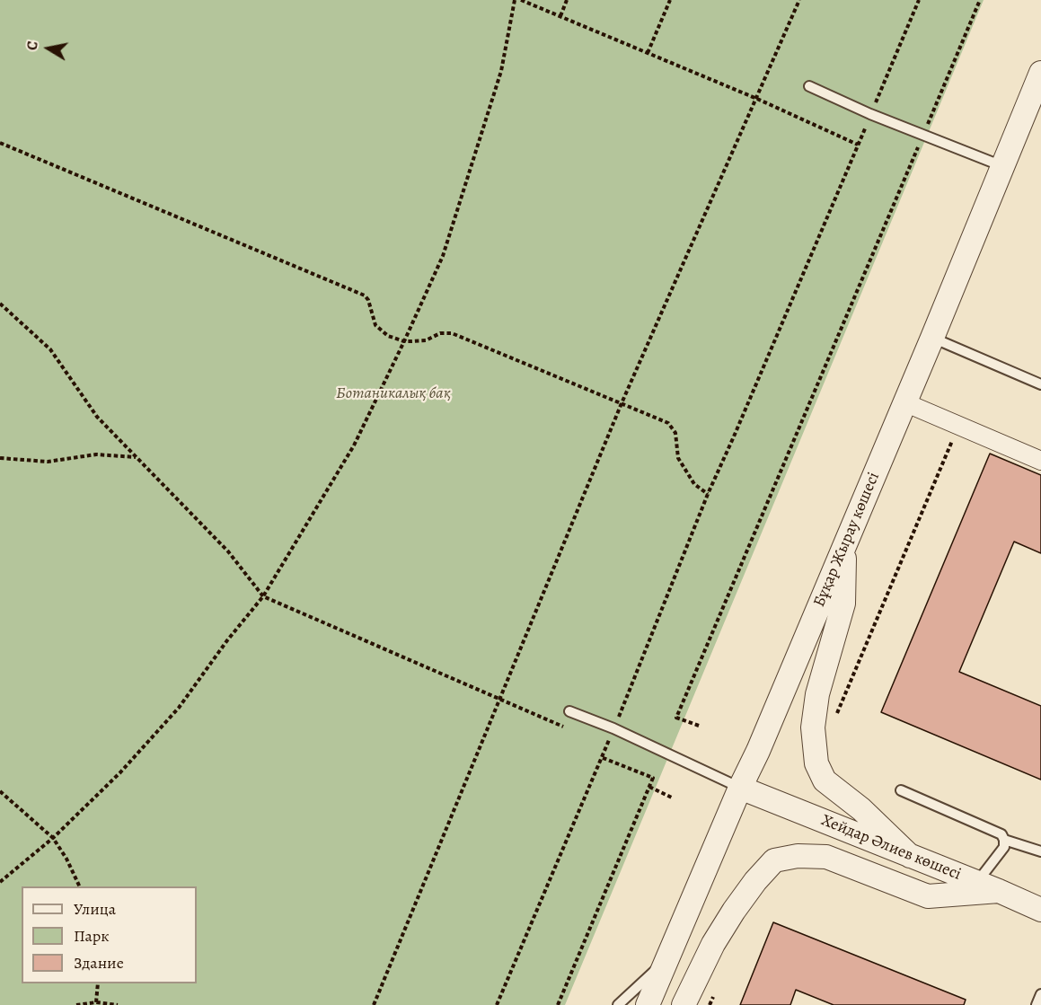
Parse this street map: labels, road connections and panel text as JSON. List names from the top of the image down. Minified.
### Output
{"streets":{"street":["Бұқар Жырау көшесі","Хейдар Әлиев көшесі"]},"crossings":[["Бұқар Жырау көшесі","Хейдар Әлиев көшесі"]],"parks":["Ботаникалық бақ"],"legend":["Улица","Парк","Здание"],"north":"left"}
